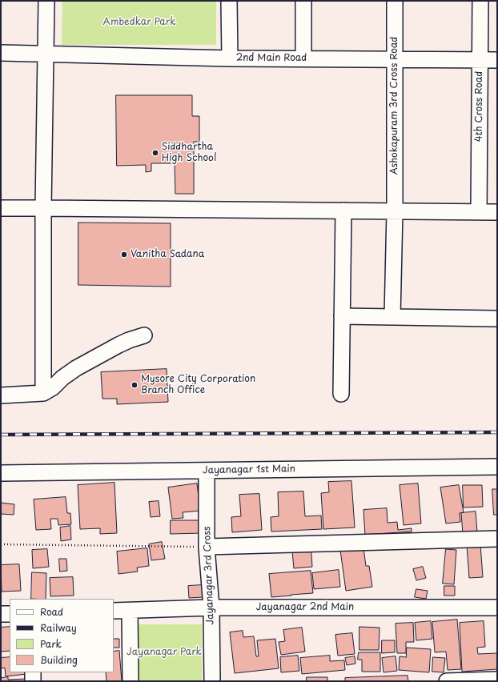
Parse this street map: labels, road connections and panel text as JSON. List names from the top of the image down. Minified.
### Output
{"streets":{"street":["2nd Main Road","Ashokapuram 3rd Cross Road","4th Cross Road","Jayanagar 1st Main","Jayanagar 3rd Cross","Jayanagar 2nd Main"]},"crossings":[["2nd Main Road","Ashokapuram 3rd Cross Road"],["2nd Main Road","4th Cross Road"],["Jayanagar 1st Main","Jayanagar 3rd Cross"],["Jayanagar 3rd Cross","Jayanagar 2nd Main"]],"parks":["Ambedkar Park","Jayanagar Park"],"places":["Siddhartha High School","Vanitha Sadana","Mysore City Corporation Branch Office"],"legend":["Road","Railway","Park","Building"]}
